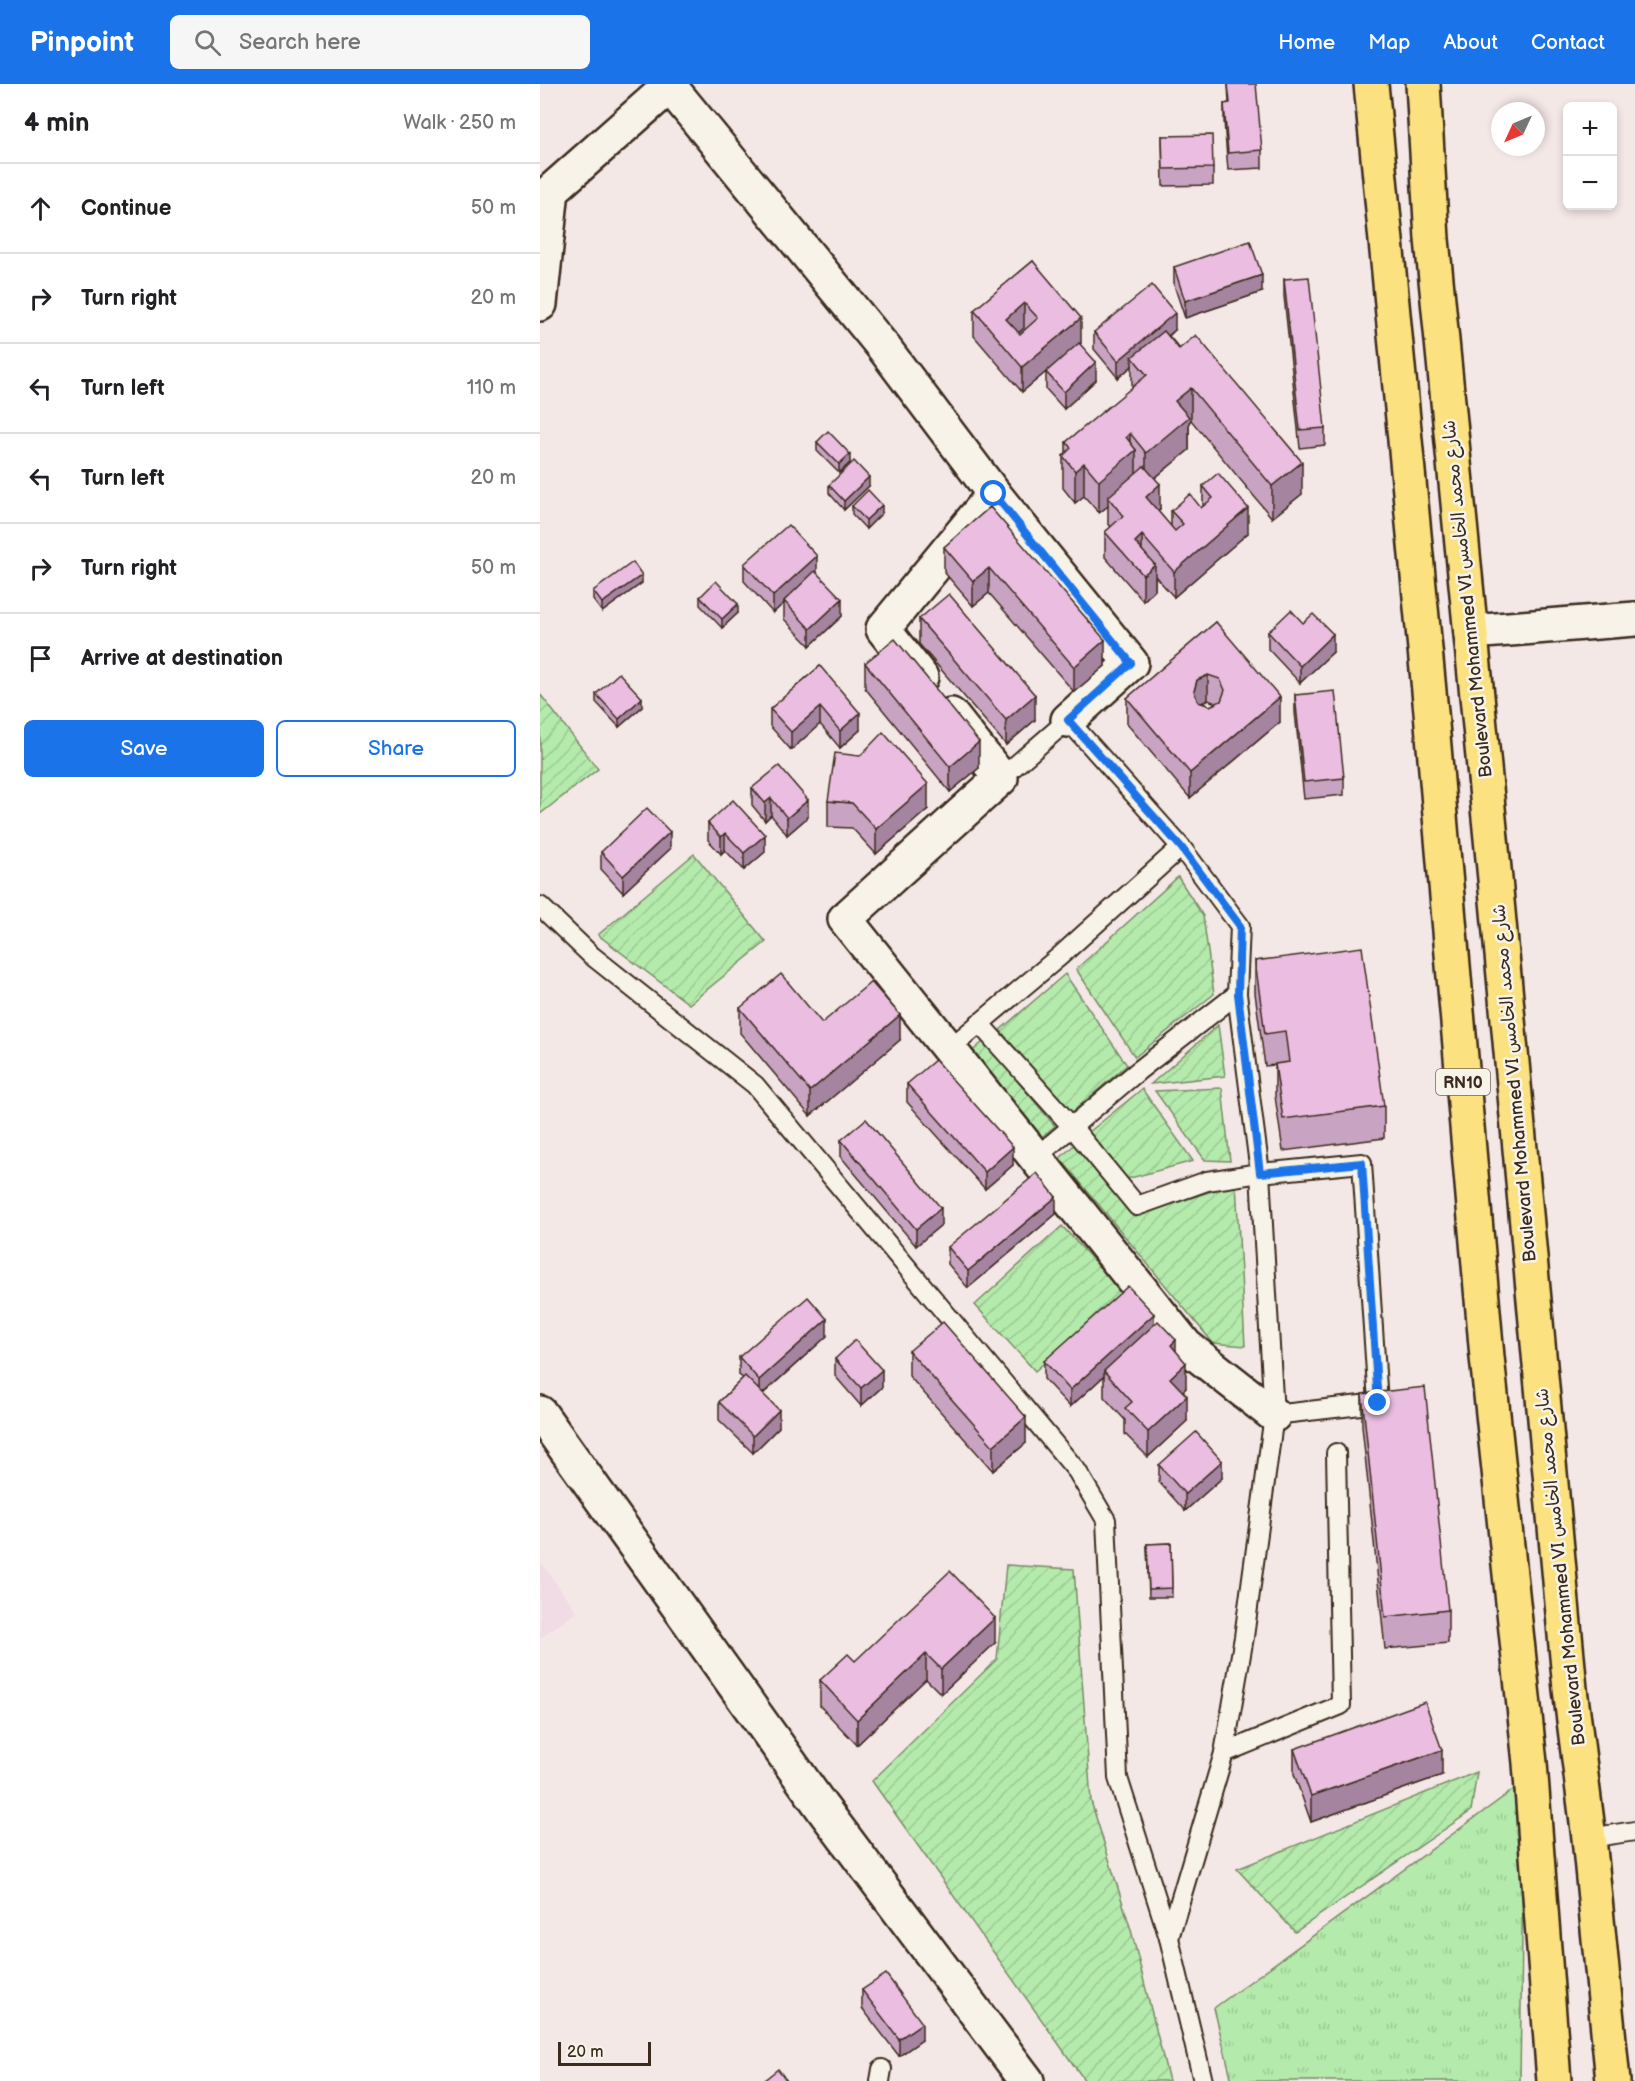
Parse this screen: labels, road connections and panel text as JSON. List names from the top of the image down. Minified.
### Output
{"streets":{"main road":["Boulevard Mohammed VI شارع محمد الخامس","RN10"]},"scale_bar":"20 m","north":"bottom left","page":{"header":"Pinpoint","search":"Search here","nav":["Home","Map","About","Contact"],"heading":["4 min","Walk · 250 m"],"map_buttons":["+","−"],"list":[["Continue","50 m"],["Turn right","20 m"],["Turn left","110 m"],["Turn left","20 m"],["Turn right","50 m"],"Arrive at destination"],"buttons":["Save","Share"],"scale":"20 m"}}
